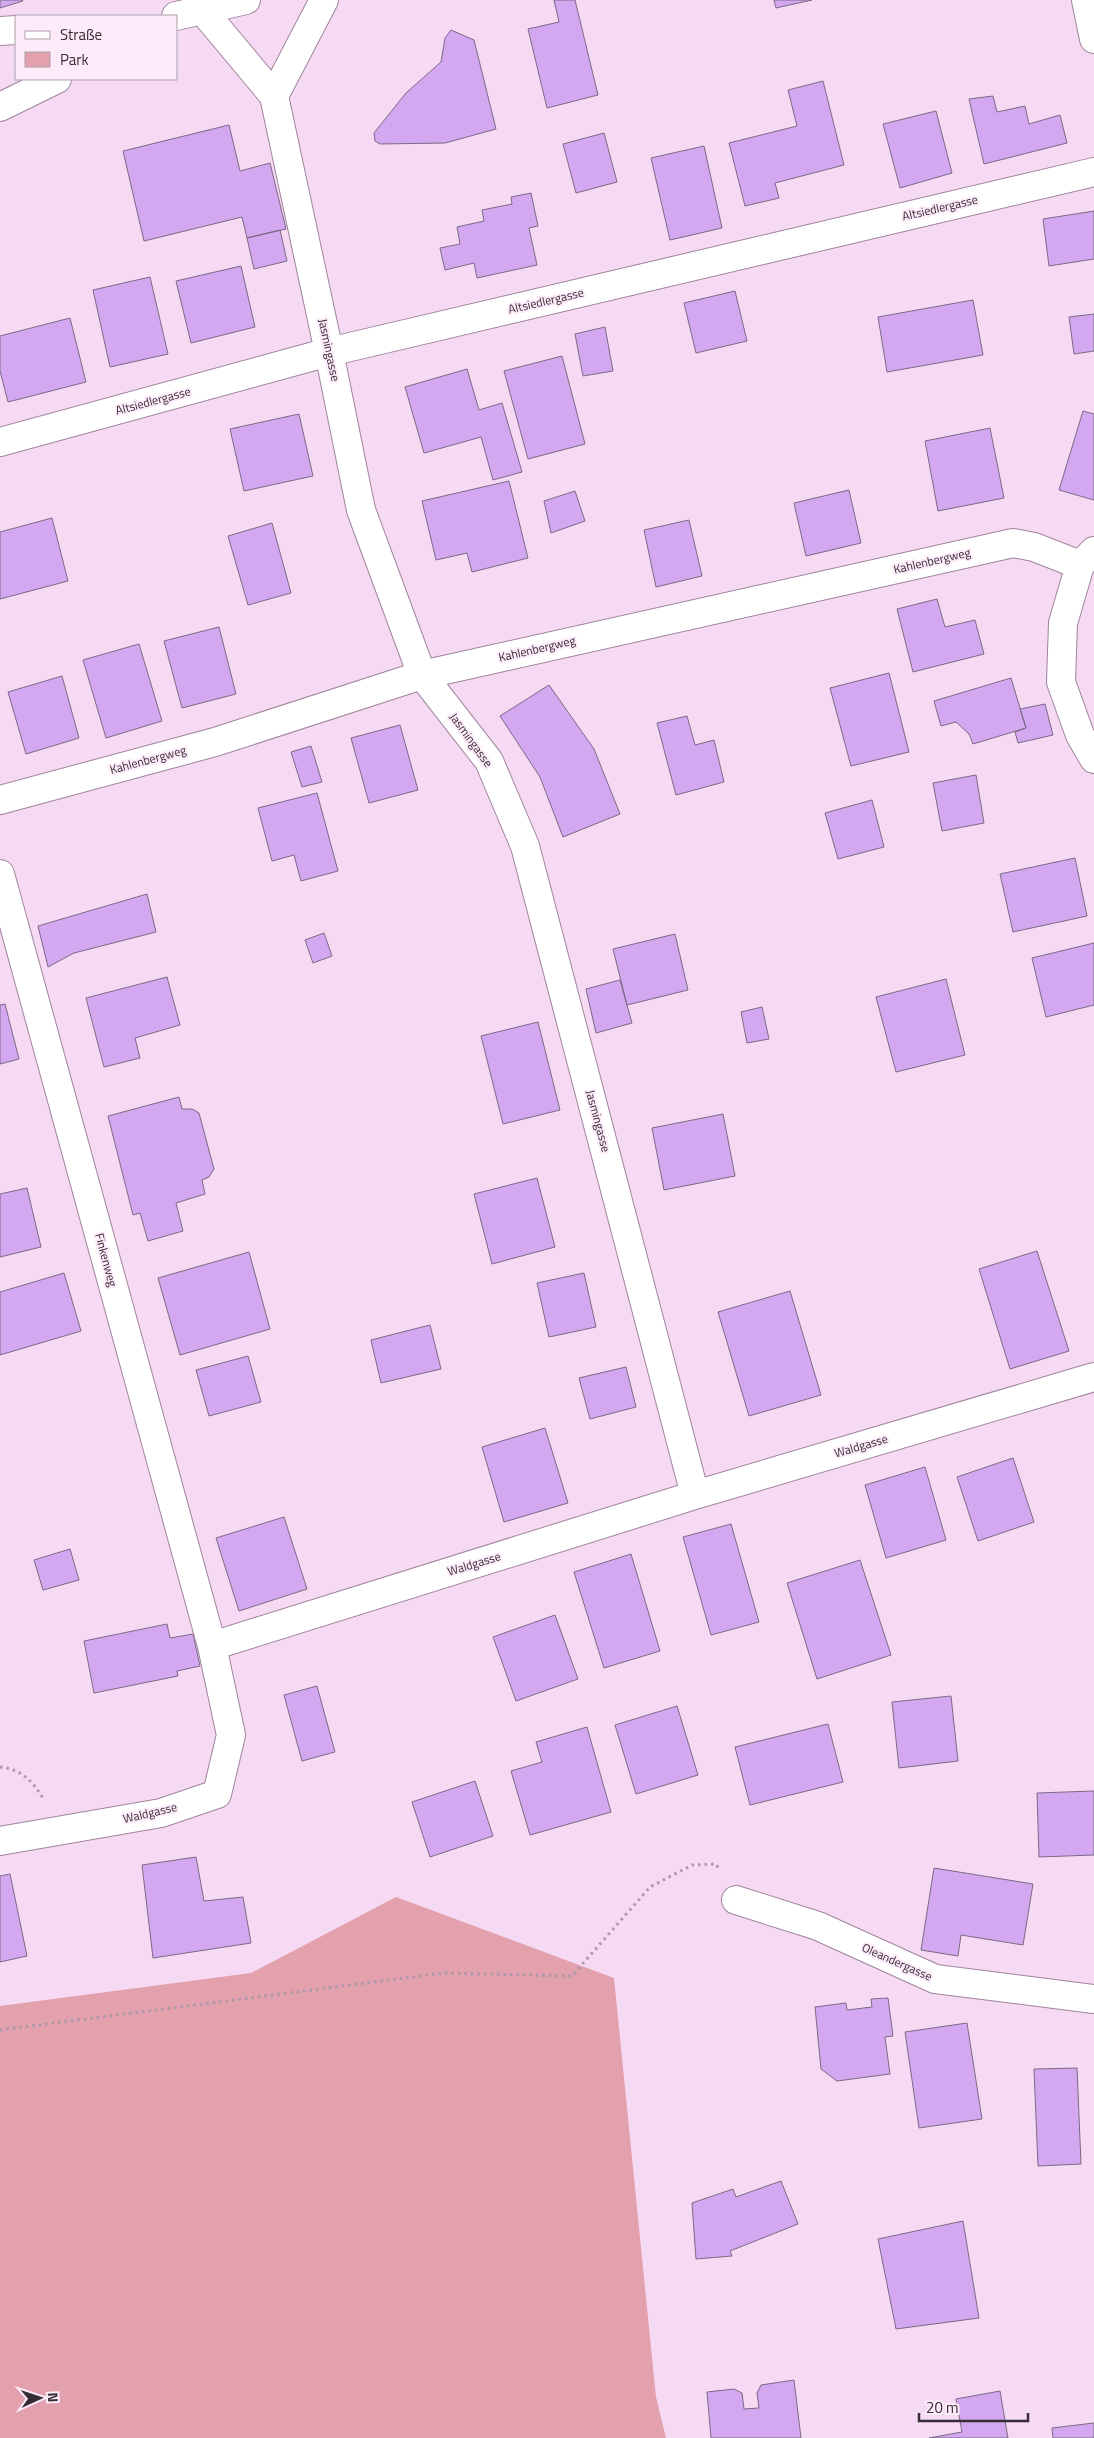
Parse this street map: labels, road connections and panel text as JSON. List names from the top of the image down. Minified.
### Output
{"streets":{"street":["Altsiedlergasse","Jasmingasse","Kahlenbergweg","Finkenweg","Waldgasse","Oleandergasse"]},"crossings":[["Altsiedlergasse","Jasmingasse"],["Jasmingasse","Kahlenbergweg"],["Jasmingasse","Waldgasse"],["Finkenweg","Waldgasse"]],"legend":["Straße","Park"],"scale_bar":"20 m","north":"right"}
